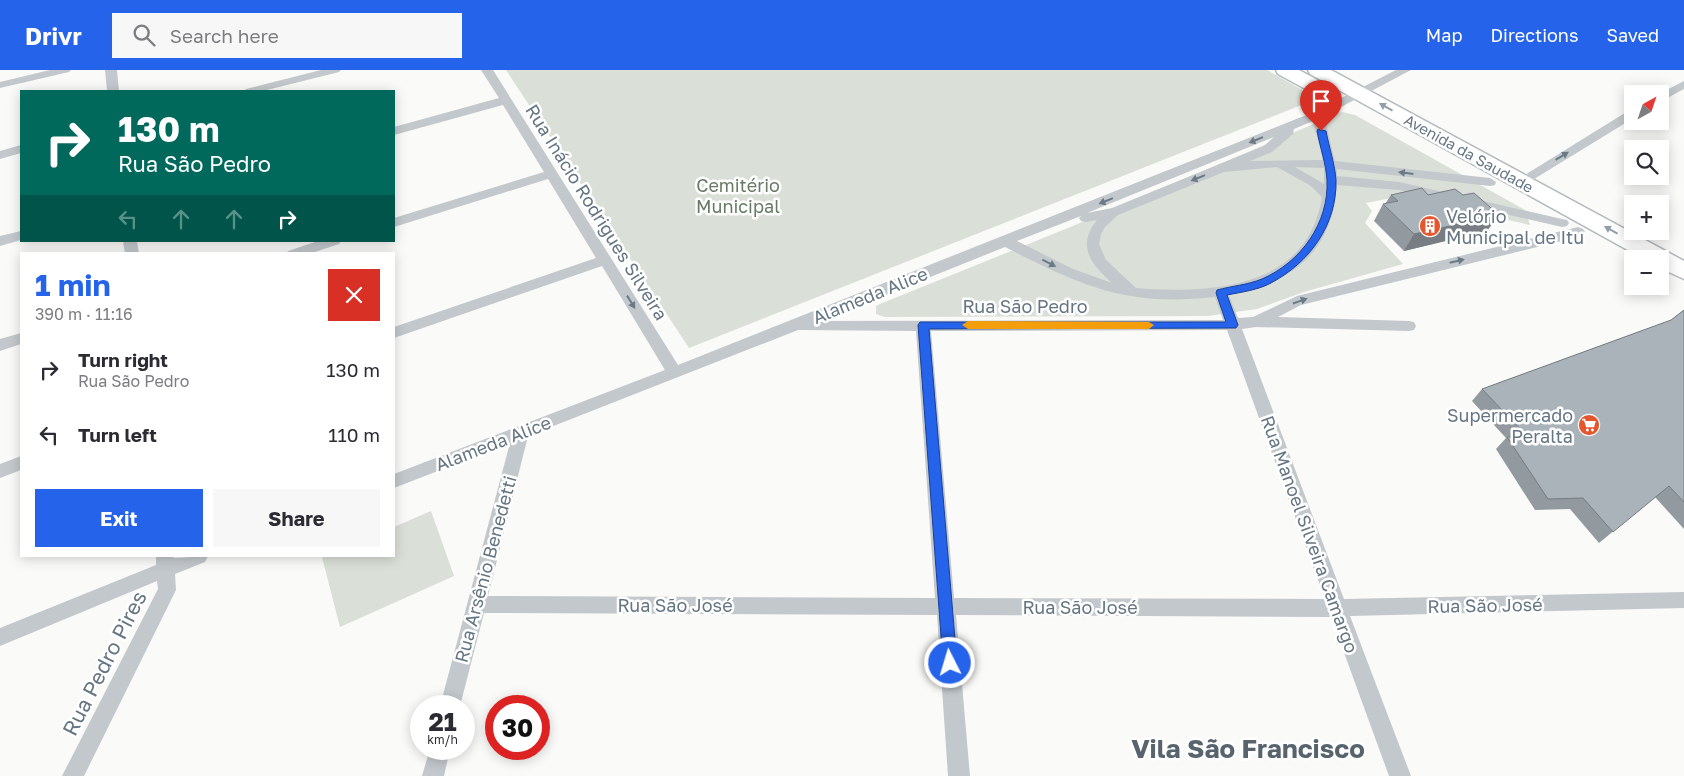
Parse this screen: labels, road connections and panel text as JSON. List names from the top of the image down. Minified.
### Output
{"streets":{"main road":["Avenida da Saudade"],"street":["Rua Inácio Rodrigues Silveira","Alameda Alice","Rua São Pedro","Rua Manoel Silveira Camargo","Rua Arsênio Benedetti","Rua São José","Rua Pedro Pires"]},"crossings":[["Avenida da Saudade","Alameda Alice"],["Avenida da Saudade","Rua São Pedro"],["Rua Inácio Rodrigues Silveira","Alameda Alice"],["Alameda Alice","Rua São Pedro"],["Alameda Alice","Rua Arsênio Benedetti"],["Rua São Pedro","Rua Manoel Silveira Camargo"],["Rua Manoel Silveira Camargo","Rua São José"],["Rua Arsênio Benedetti","Rua São José"]],"one_way":["Rua Inácio Rodrigues Silveira"],"districts":["Vila São Francisco"],"parks":["Cemitério Municipal"],"places":{"building":["Velório Municipal de Itu"],"supermarket":["Supermercado Peralta"]},"north":"top right","page":{"header":"Drivr","search":"Search here","nav":["Map","Directions","Saved"],"map_buttons":["+","−"],"turn":["130 m","Rua São Pedro"],"heading":["1 min","390 m · 11:16"],"list":[{"name":"Turn right","note":"Rua São Pedro","value":"130 m"},{"name":"Turn left","value":"110 m"}],"buttons":["Exit","Share"],"speed":"21 km/h","limit":"30"}}
